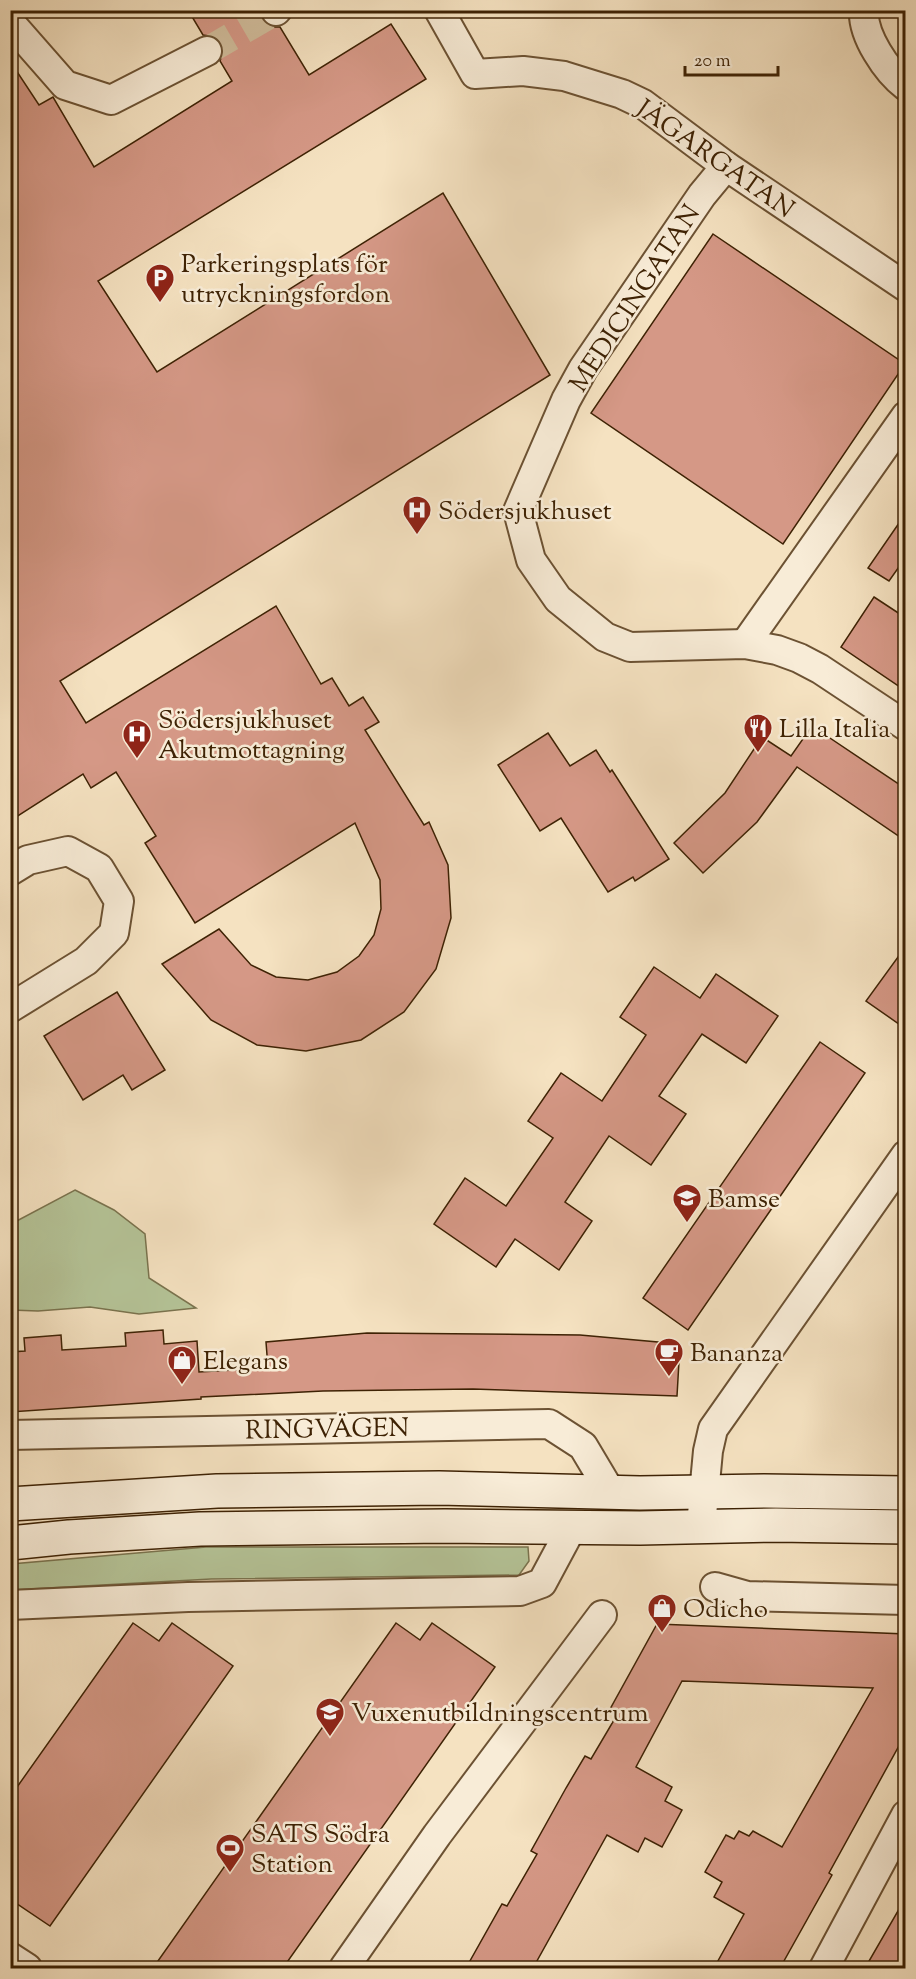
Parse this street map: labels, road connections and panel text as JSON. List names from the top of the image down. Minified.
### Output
{"streets":{"street":["JÄGARGATAN","MEDICINGATAN","RINGVÄGEN"]},"crossings":[["JÄGARGATAN","MEDICINGATAN"]],"places":{"parking":["Parkeringsplats för utryckningsfordon"],"hospital":["Södersjukhuset","Södersjukhuset Akutmottagning"],"restaurant":["Lilla Italia"],"school or university":["Bamse","Vuxenutbildningscentrum"],"cafe":["Bananza"],"shop":["Elegans","Odicho"],"sports":["SATS Södra Station"]},"scale_bar":"20 m"}
